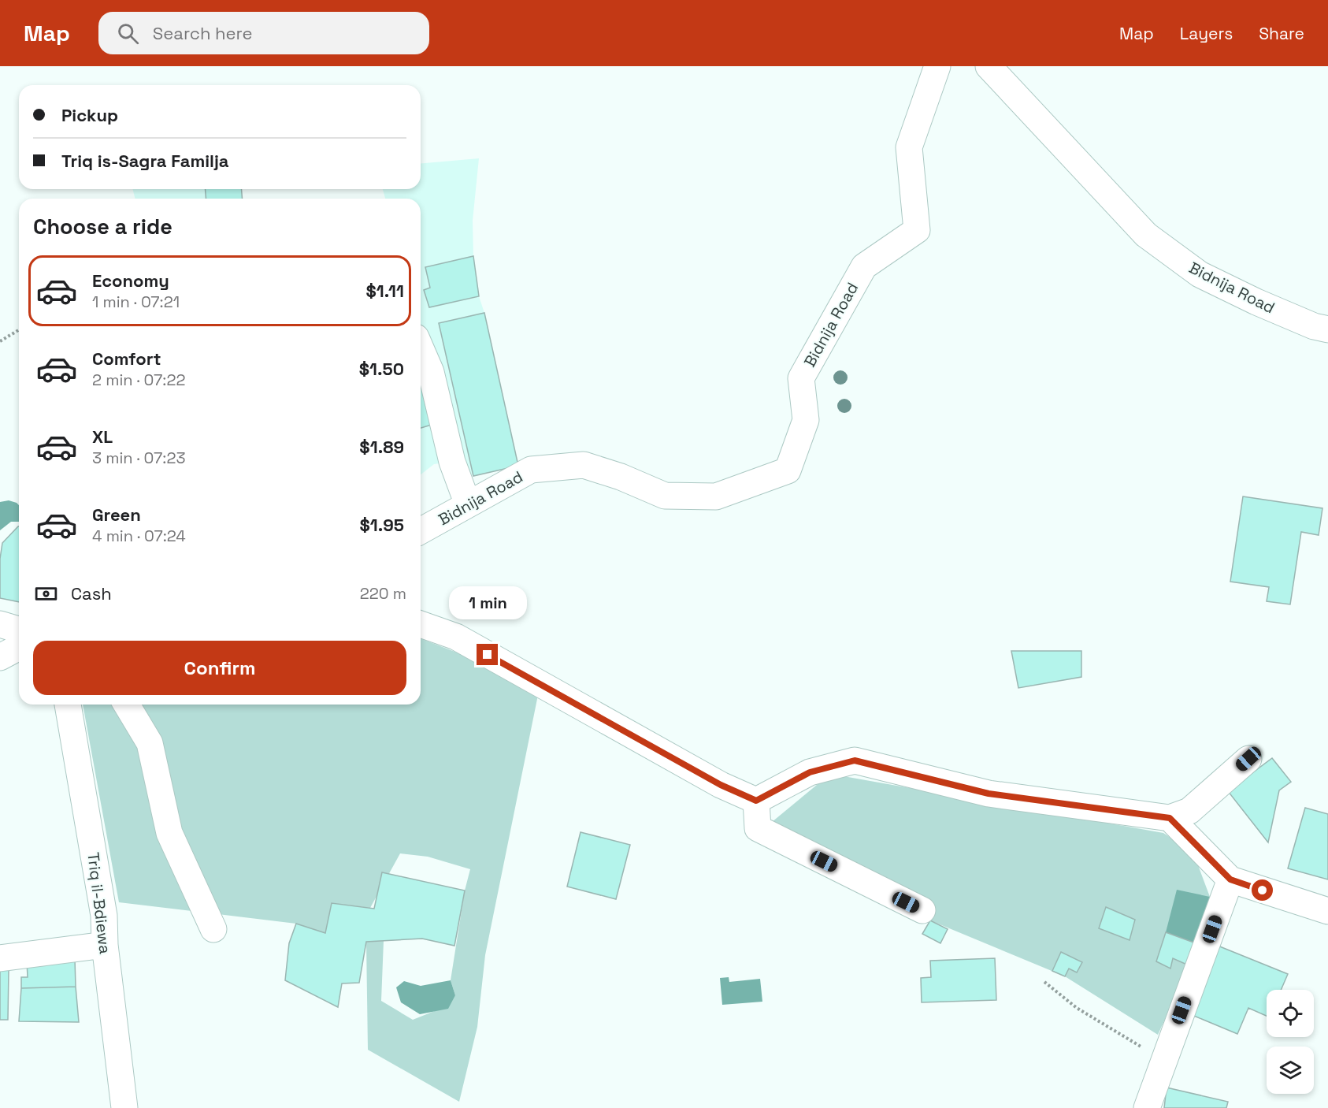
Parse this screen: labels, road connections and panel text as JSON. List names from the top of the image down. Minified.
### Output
{"streets":{"street":["Bidnija Road","Triq il-Bdiewa"]},"page":{"header":"Map","search":"Search here","nav":["Map","Layers","Share"],"banner":["Pickup","Triq is-Sagra Familja"],"heading":"Choose a ride","list":[{"name":"Economy","note":"1 min · 07:21","value":"$1.11"},{"name":"Comfort","note":"2 min · 07:22","value":"$1.50"},{"name":"XL","note":"3 min · 07:23","value":"$1.89"},{"name":"Green","note":"4 min · 07:24","value":"$1.95"}],"pay":["Cash","220 m"],"bubble":"1 min","buttons":"Confirm"}}
